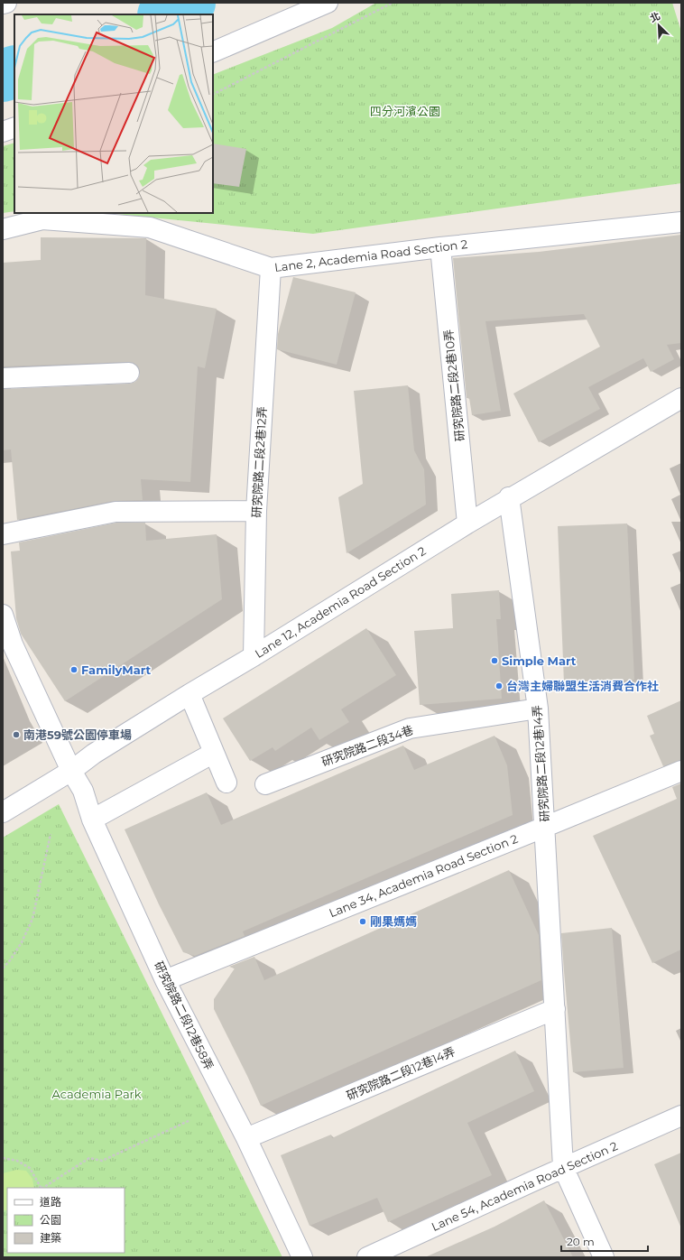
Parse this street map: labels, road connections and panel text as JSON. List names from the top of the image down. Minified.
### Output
{"streets":{"street":["Lane 2, Academia Road Section 2","研究院路二段2巷10弄","研究院路二段2巷12弄","Lane 12, Academia Road Section 2","研究院路二段34巷","研究院路二段12巷14弄","Lane 34, Academia Road Section 2","研究院路二段12巷58弄","Lane 54, Academia Road Section 2"]},"crossings":[["Lane 2, Academia Road Section 2","研究院路二段2巷10弄"],["Lane 2, Academia Road Section 2","研究院路二段2巷12弄"],["研究院路二段2巷10弄","Lane 12, Academia Road Section 2"],["研究院路二段2巷12弄","Lane 12, Academia Road Section 2"],["Lane 12, Academia Road Section 2","研究院路二段12巷14弄"],["Lane 12, Academia Road Section 2","研究院路二段12巷58弄"],["研究院路二段34巷","研究院路二段12巷14弄"],["研究院路二段12巷14弄","Lane 34, Academia Road Section 2"],["研究院路二段12巷14弄","研究院路二段12巷58弄"],["研究院路二段12巷14弄","Lane 54, Academia Road Section 2"],["Lane 34, Academia Road Section 2","研究院路二段12巷58弄"]],"parks":["四分河濱公園","Academia Park"],"places":["Simple Mart","FamilyMart","台灣主婦聯盟生活消費合作社","南港59號公園停車場","剛果媽媽"],"legend":["道路","公園","建築"],"scale_bar":"20 m","north":"top left"}
